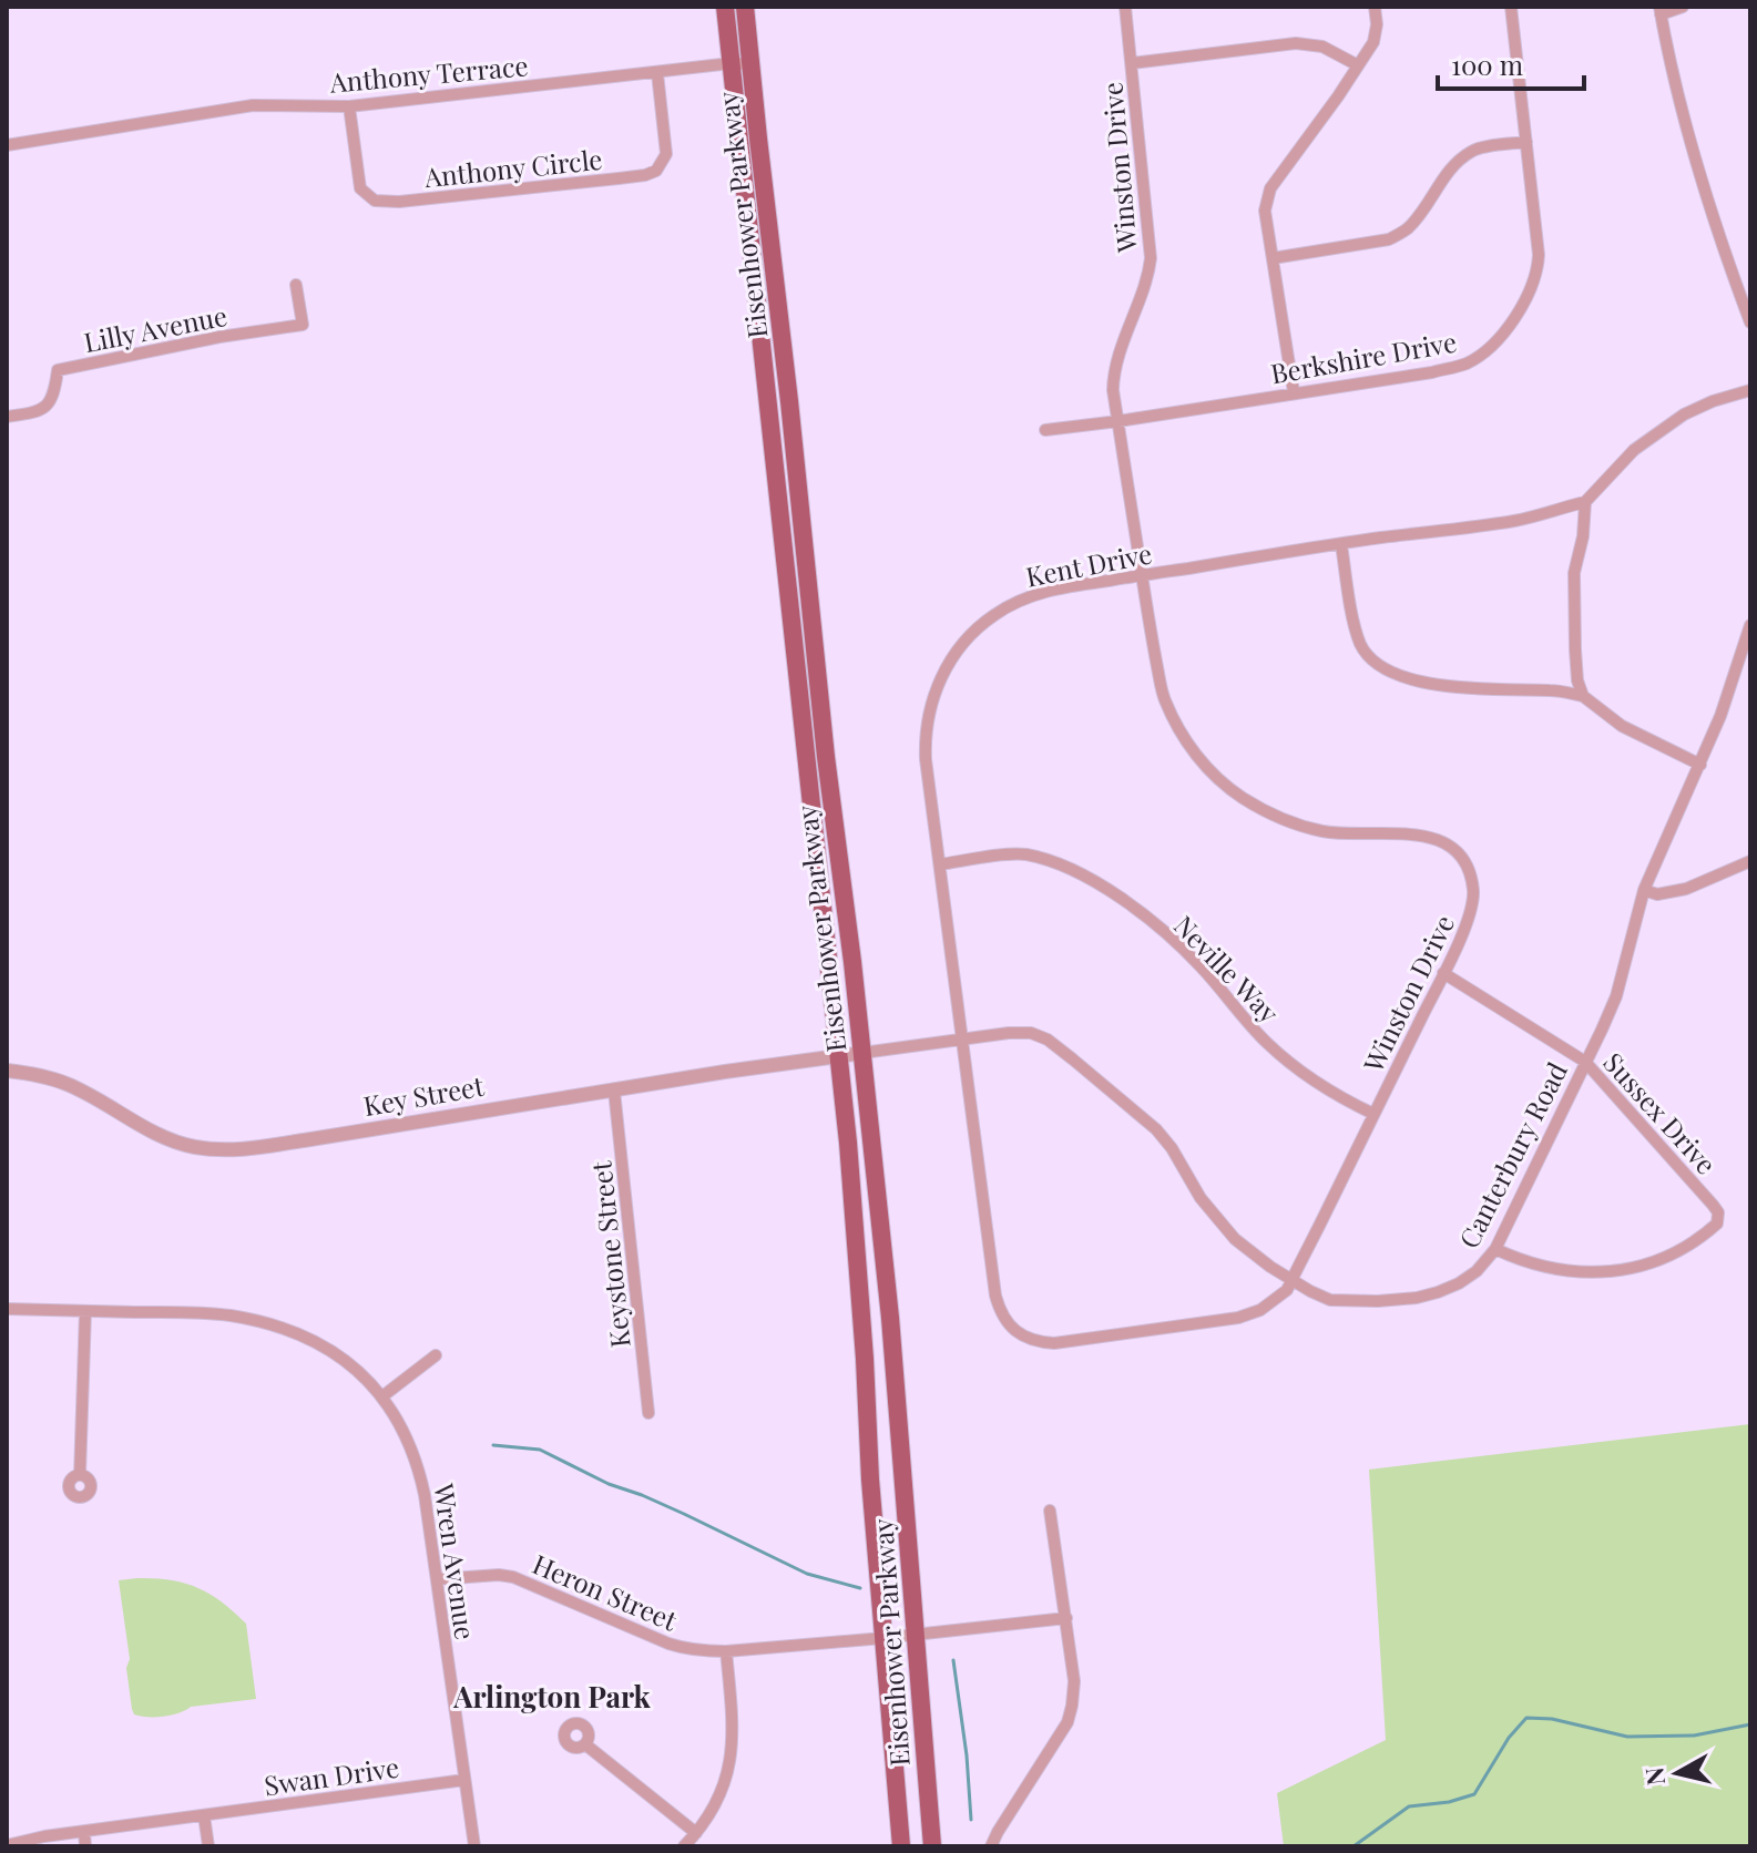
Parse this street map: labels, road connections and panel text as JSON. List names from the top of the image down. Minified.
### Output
{"streets":{"main road":["Eisenhower Parkway"],"street":["Anthony Terrace","Anthony Circle","Winston Drive","Lilly Avenue","Berkshire Drive","Kent Drive","Neville Way","Key Street","Sussex Drive","Canterbury Road","Keystone Street","Wren Avenue","Heron Street","Swan Drive"]},"crossings":[["Anthony Terrace","Anthony Circle"],["Anthony Terrace","Eisenhower Parkway"],["Winston Drive","Berkshire Drive"],["Winston Drive","Kent Drive"],["Winston Drive","Neville Way"],["Winston Drive","Sussex Drive"],["Winston Drive","Canterbury Road"],["Eisenhower Parkway","Key Street"],["Eisenhower Parkway","Canterbury Road"],["Eisenhower Parkway","Heron Street"],["Kent Drive","Neville Way"],["Kent Drive","Canterbury Road"],["Key Street","Canterbury Road"],["Key Street","Keystone Street"],["Sussex Drive","Canterbury Road"],["Wren Avenue","Heron Street"],["Wren Avenue","Swan Drive"]],"districts":["Arlington Park"],"scale_bar":"100 m","north":"left"}
